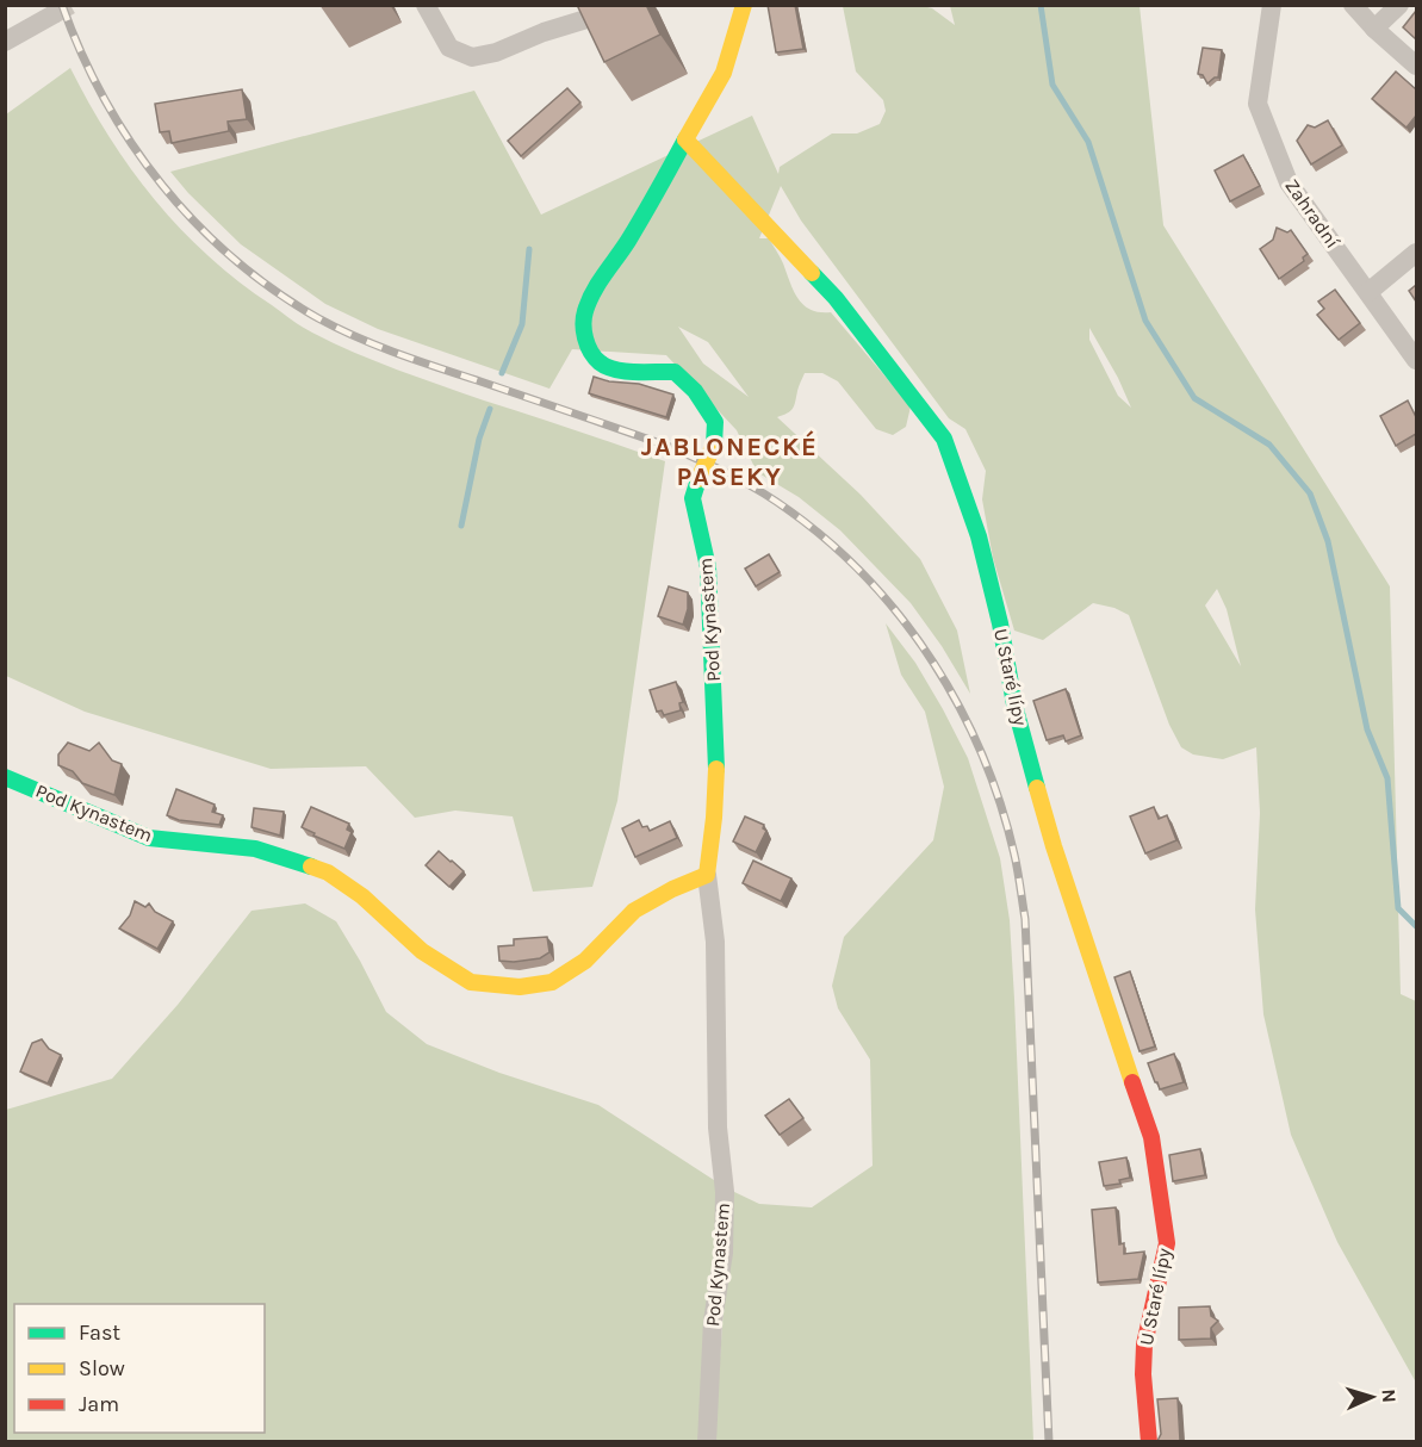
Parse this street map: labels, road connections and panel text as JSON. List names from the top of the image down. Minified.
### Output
{"streets":{"street":["Zahradní","Pod Kynastem","U Staré lípy"]},"crossings":[["Pod Kynastem","U Staré lípy"]],"districts":["JABLONECKÉ PASEKY"],"legend":["Fast","Slow","Jam"],"north":"right"}
